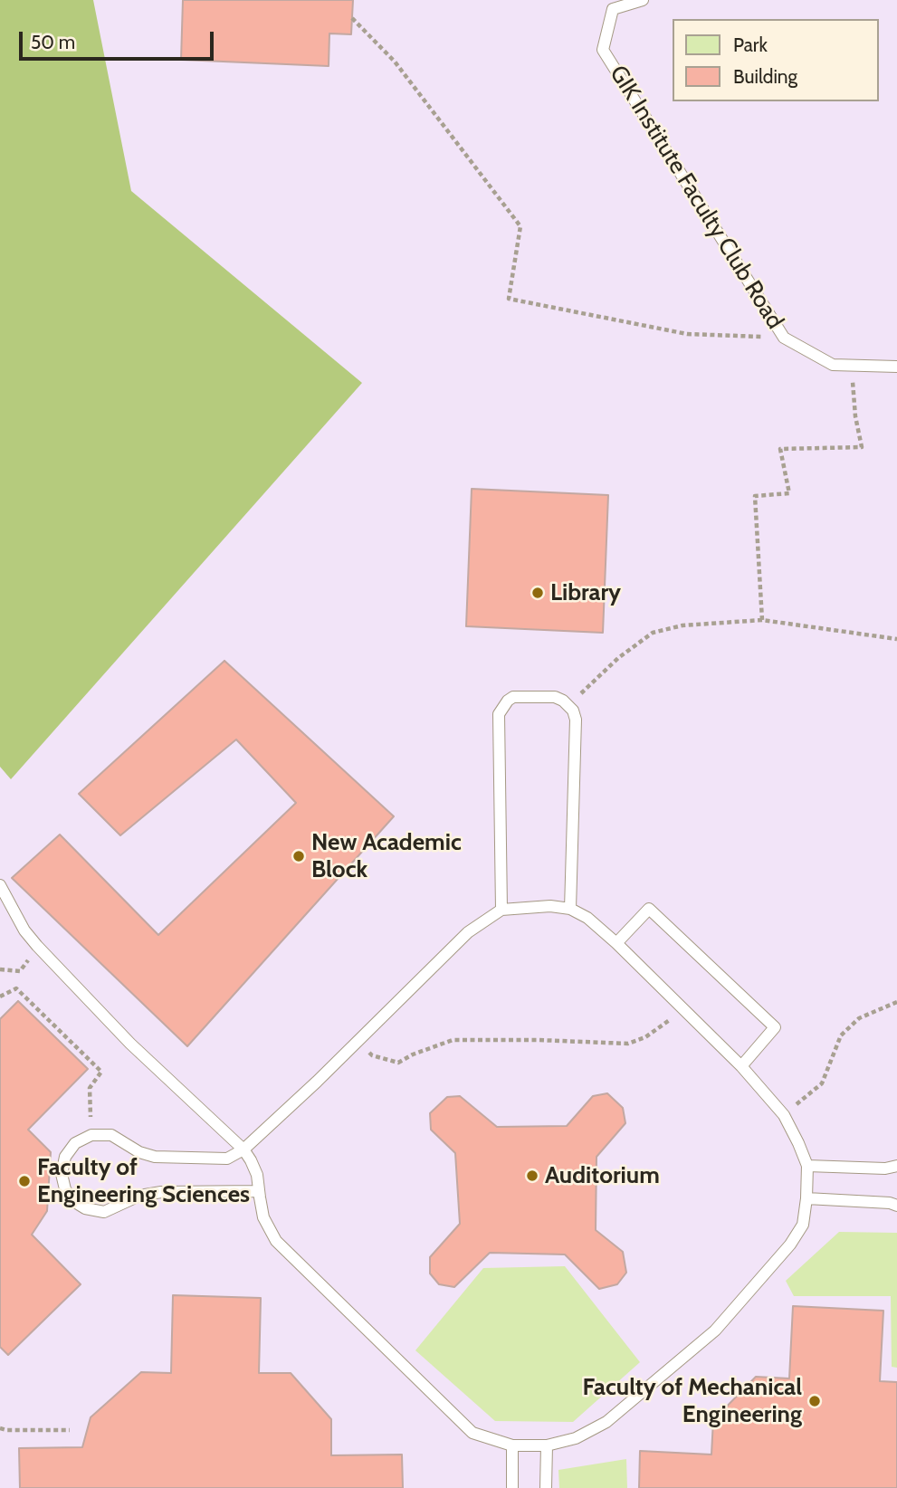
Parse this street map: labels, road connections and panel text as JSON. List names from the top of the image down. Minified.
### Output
{"streets":{"lane":["GIK Institute Faculty Club Road"]},"places":["Library","New Academic Block","Auditorium","Faculty of Engineering Sciences","Faculty of Mechanical Engineering"],"legend":["Park","Building"],"scale_bar":"50 m"}
